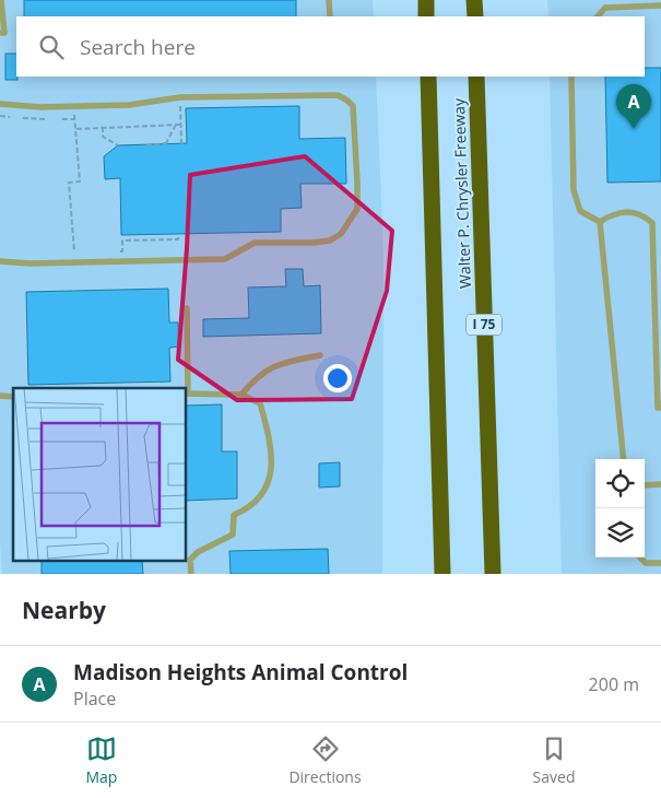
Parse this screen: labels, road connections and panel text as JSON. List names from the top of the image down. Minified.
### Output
{"streets":{"highway":["Walter P. Chrysler Freeway","I 75"]},"page":{"search":"Search here","pins":"A","heading":"Nearby","list":[{"mark":"A","name":"Madison Heights Animal Control","note":"Place","value":"200 m"}],"nav":["Map","Directions","Saved"]}}
